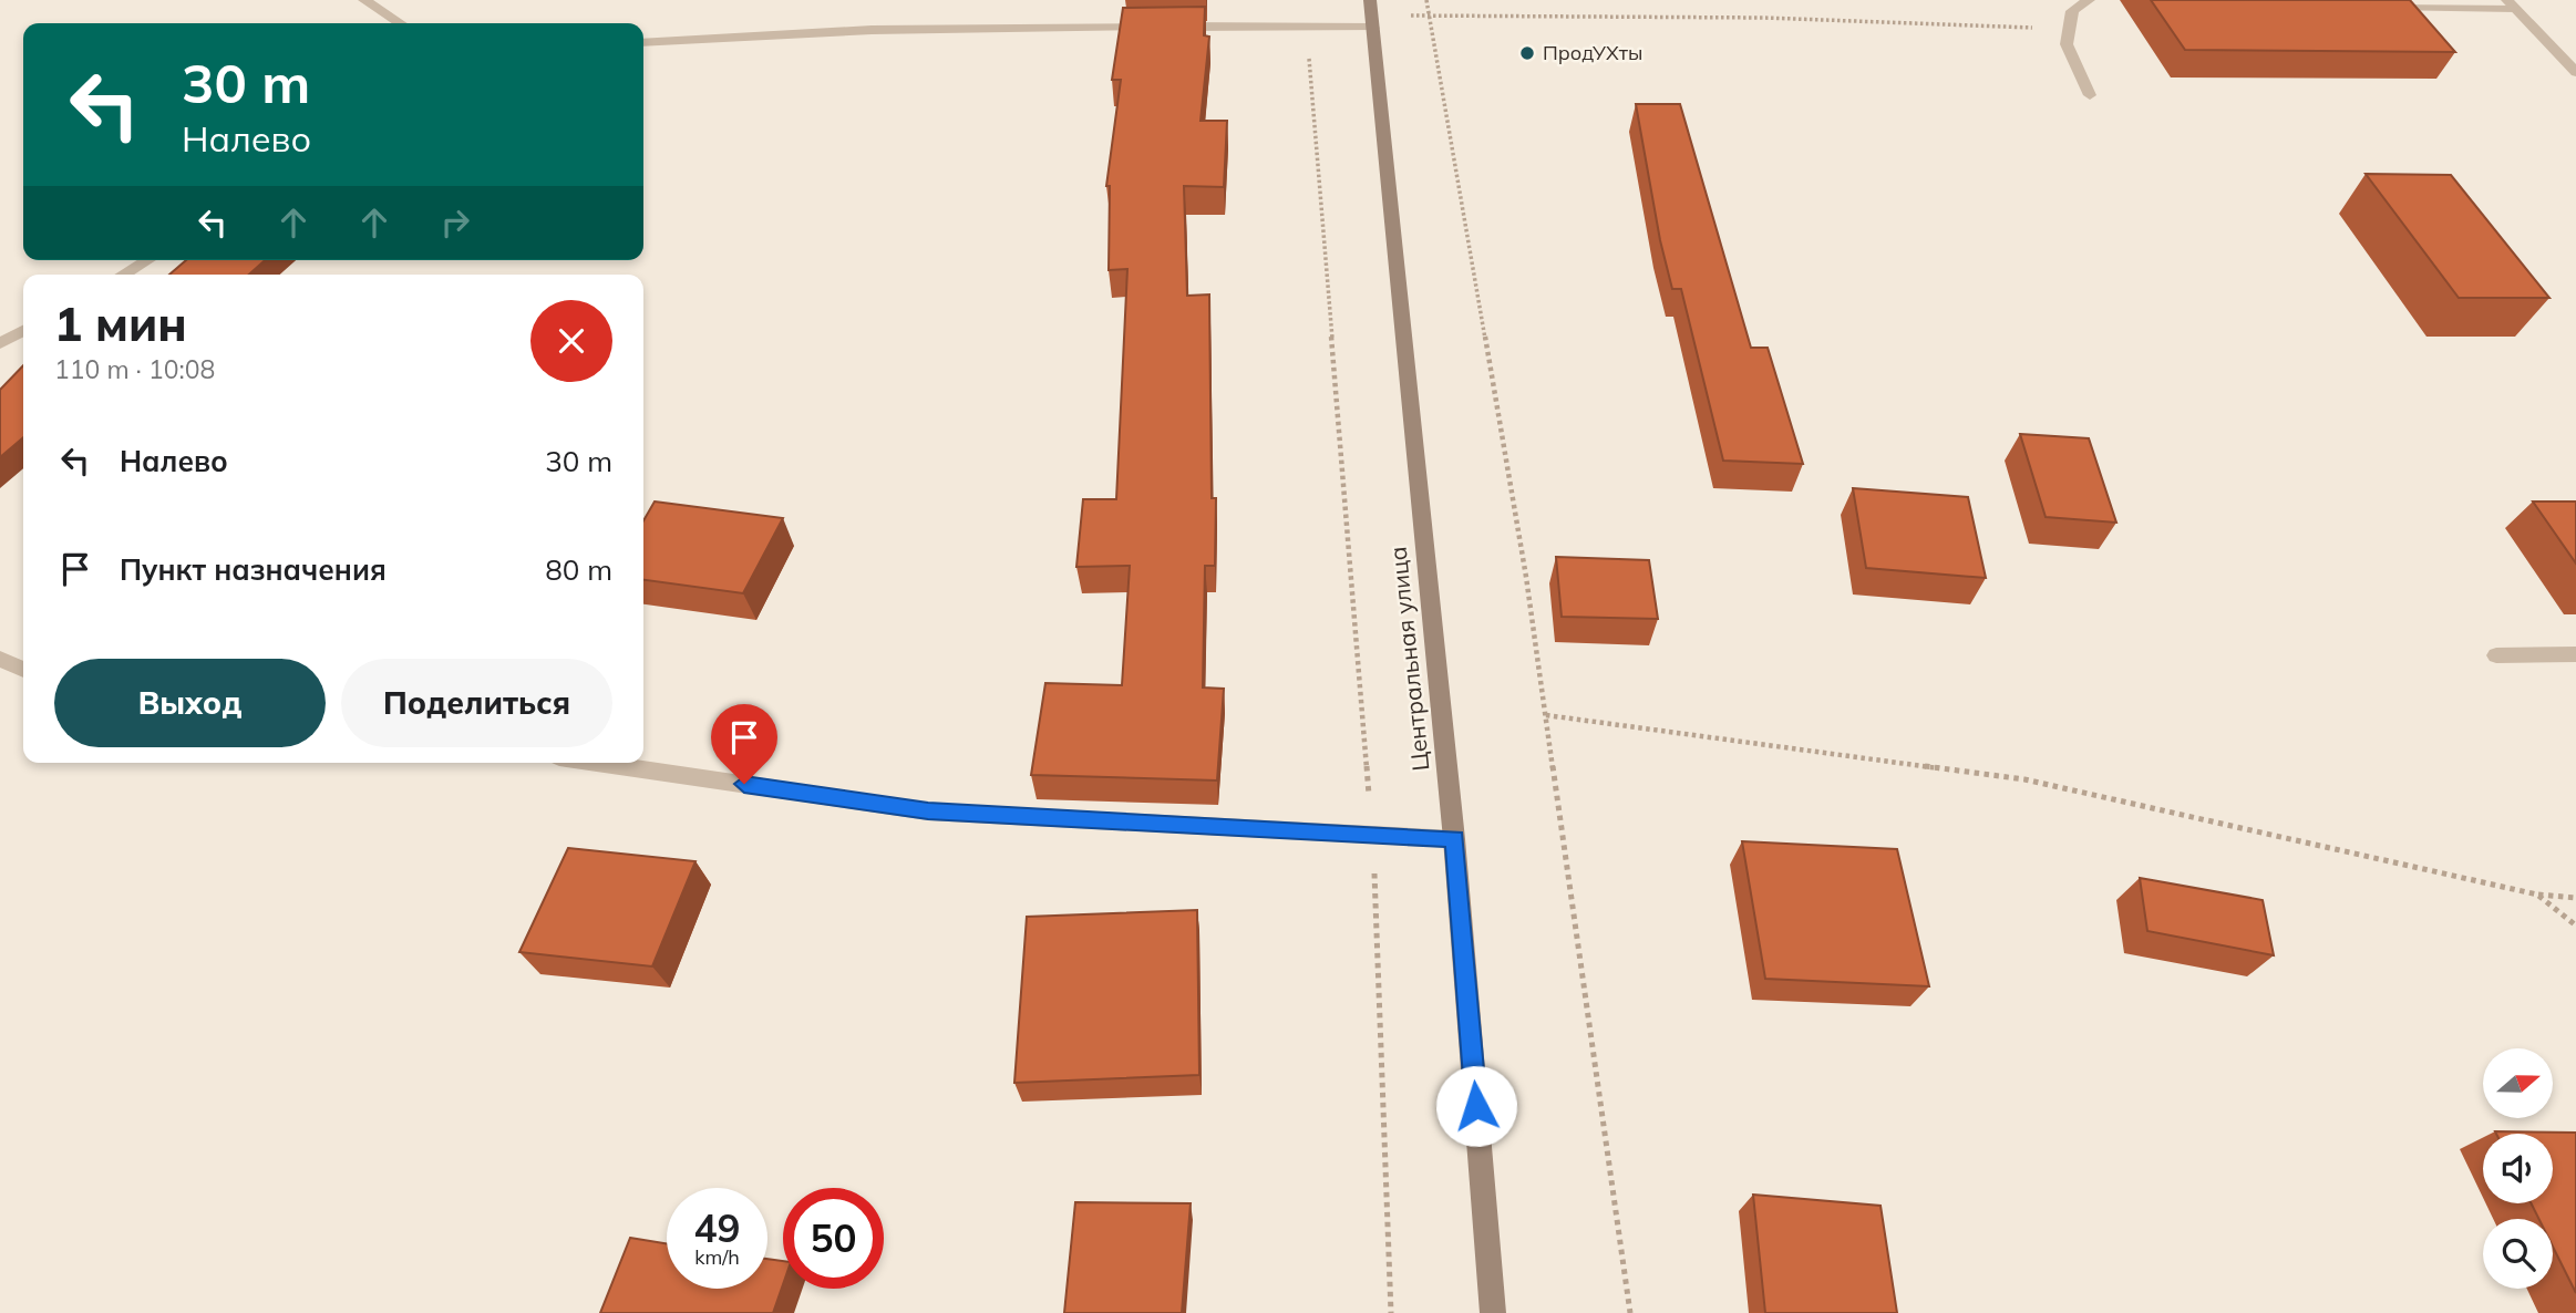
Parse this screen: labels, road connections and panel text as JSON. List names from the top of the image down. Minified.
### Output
{"streets":{"main road":["Центральная улица"]},"places":["ПродУХты"],"north":"right","page":{"turn":["30 m","Налево"],"heading":["1 мин","110 m · 10:08"],"list":[{"name":"Налево","value":"30 m"},{"name":"Пункт назначения","value":"80 m"}],"buttons":["Выход","Поделиться"],"speed":"49 km/h","limit":"50"}}
